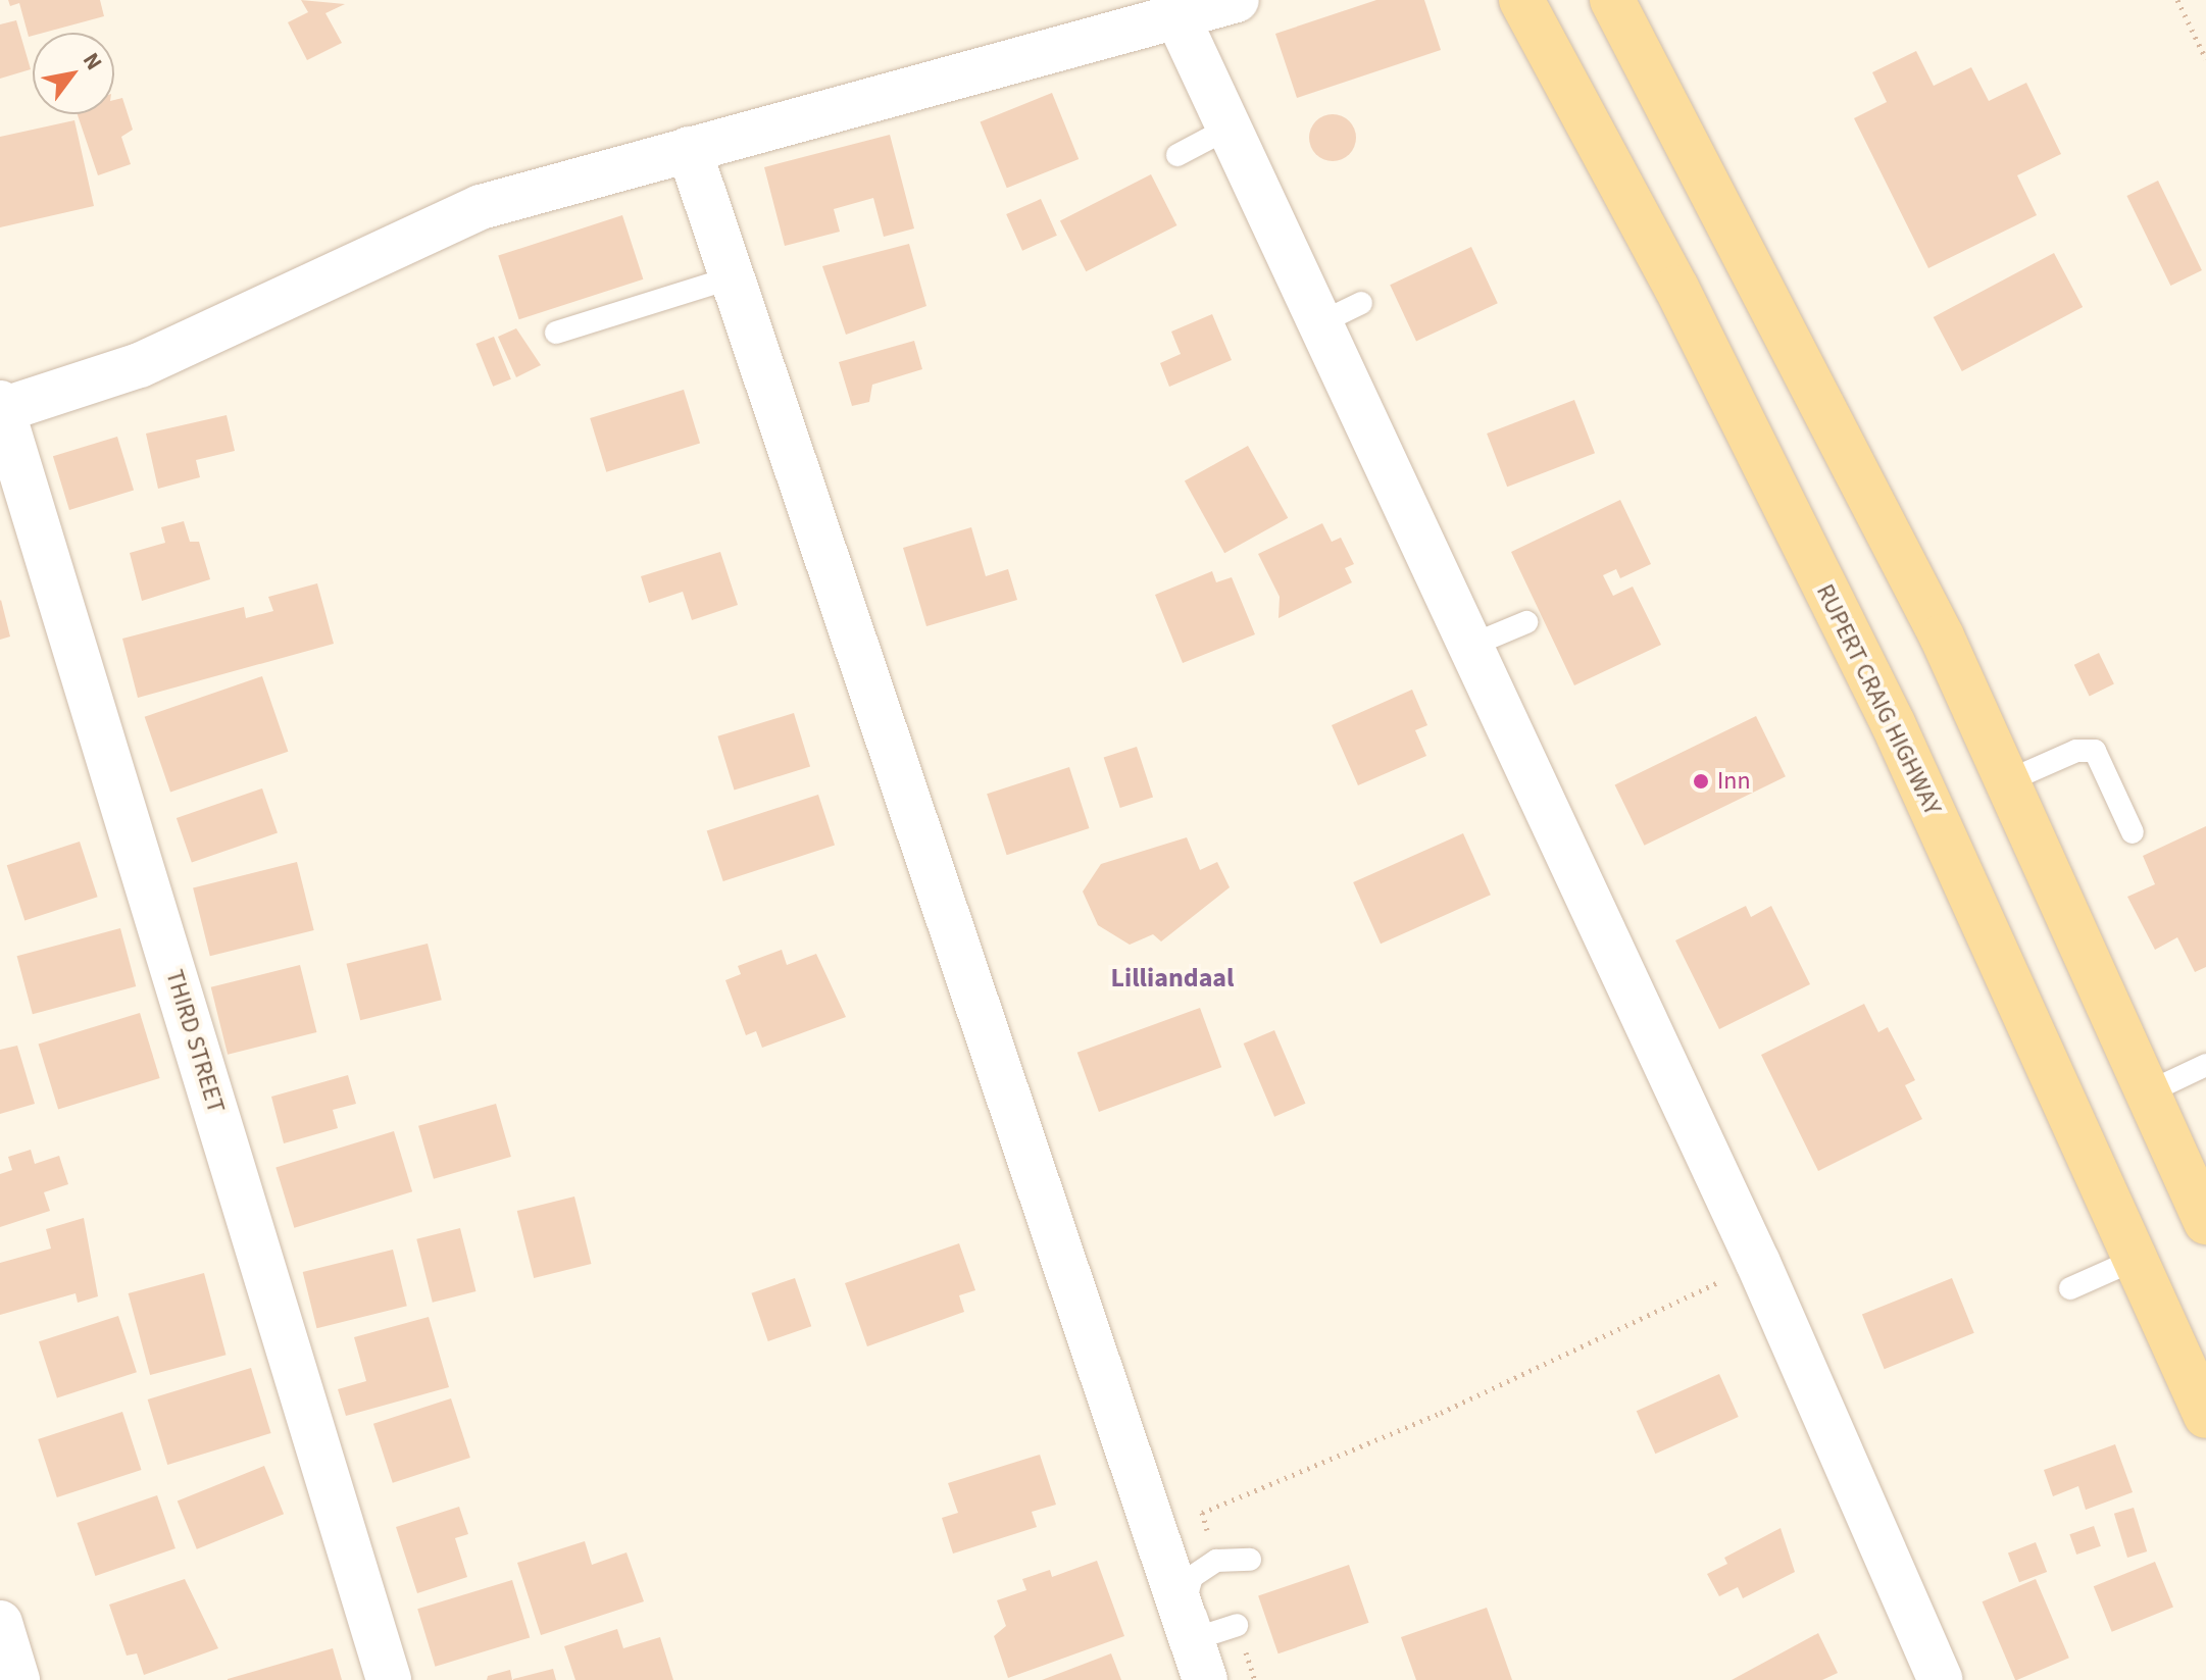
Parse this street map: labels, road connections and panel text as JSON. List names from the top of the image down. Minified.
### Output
{"streets":{"main road":["RUPERT CRAIG HIGHWAY"],"street":["THIRD STREET"]},"districts":["Lilliandaal"],"places":["Inn"],"north":"top right"}
